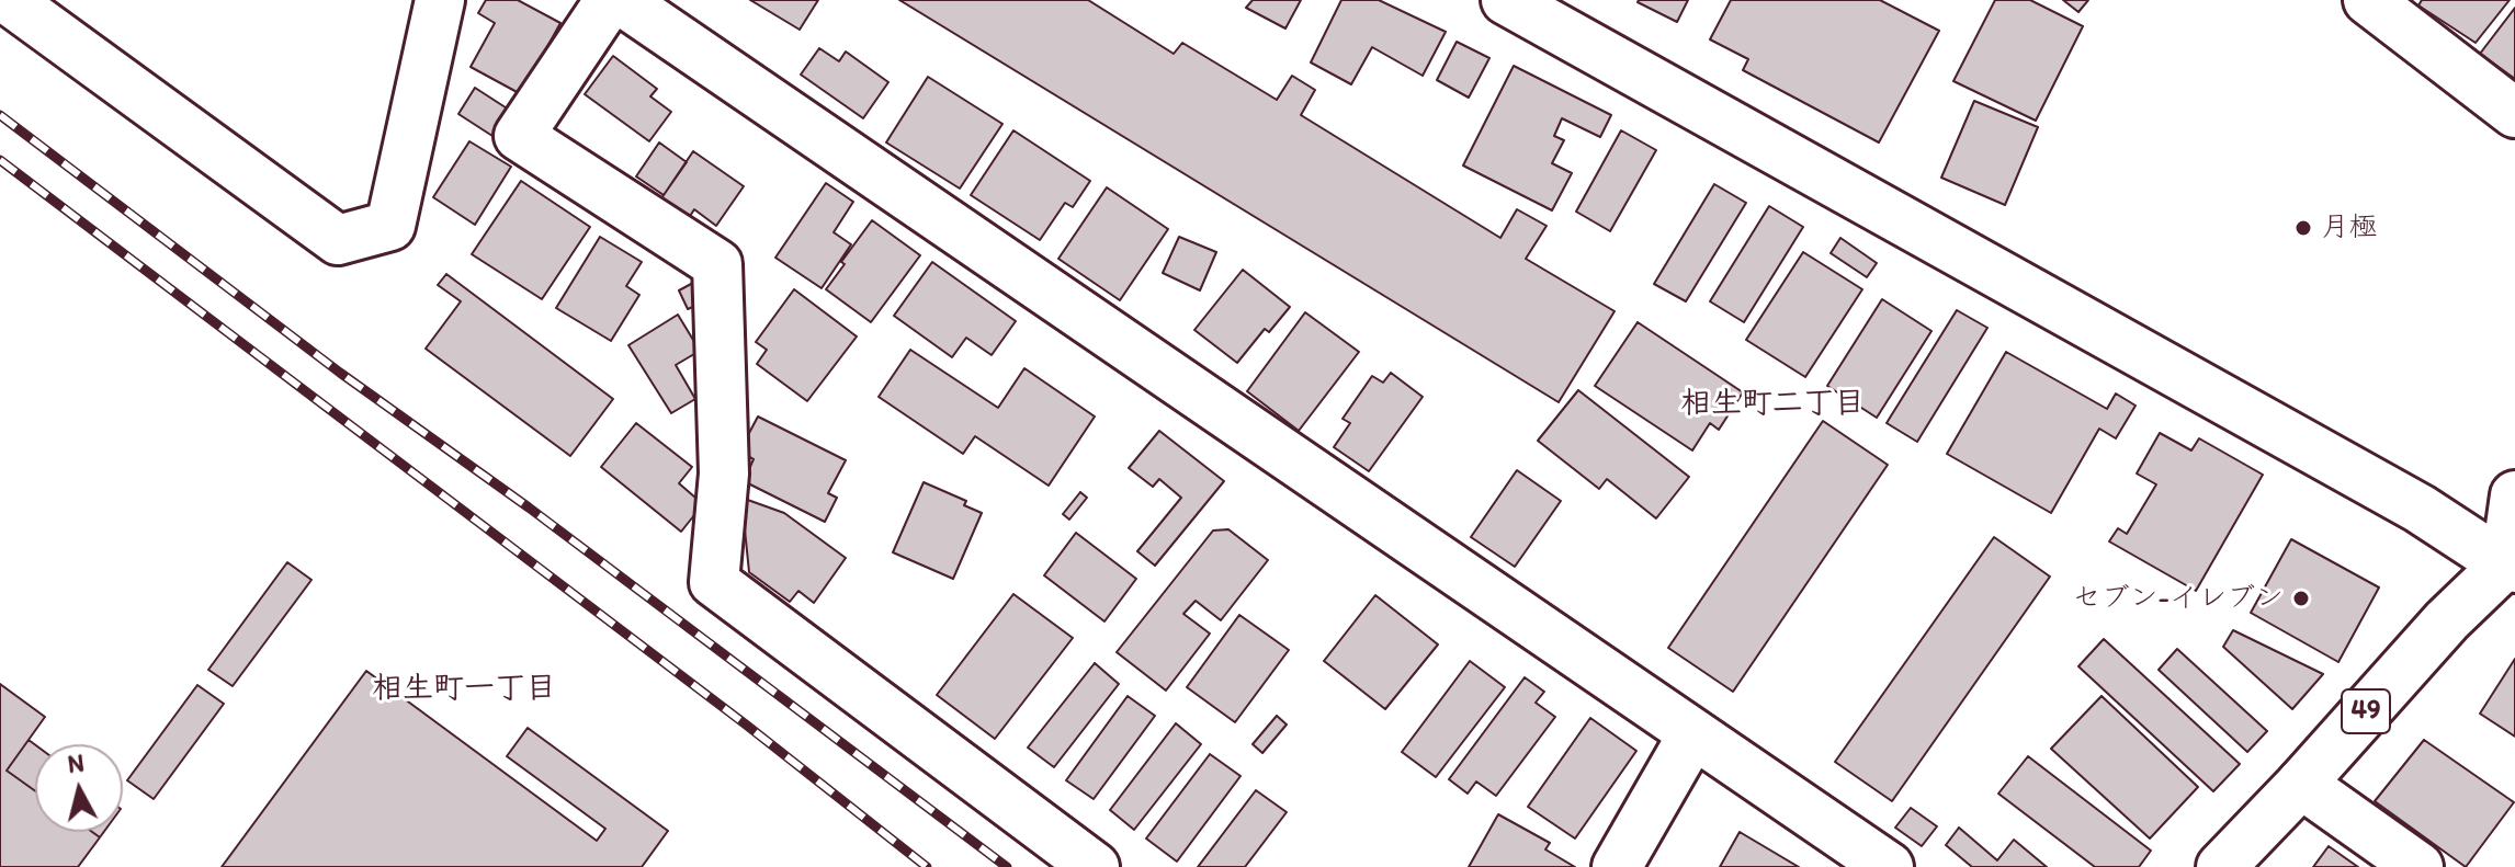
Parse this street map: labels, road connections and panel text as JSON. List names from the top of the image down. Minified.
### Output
{"streets":{"street":["49"]},"districts":["相生町二丁目","相生町一丁目"],"places":["月極","セブン-イレブン"],"north":"top"}
